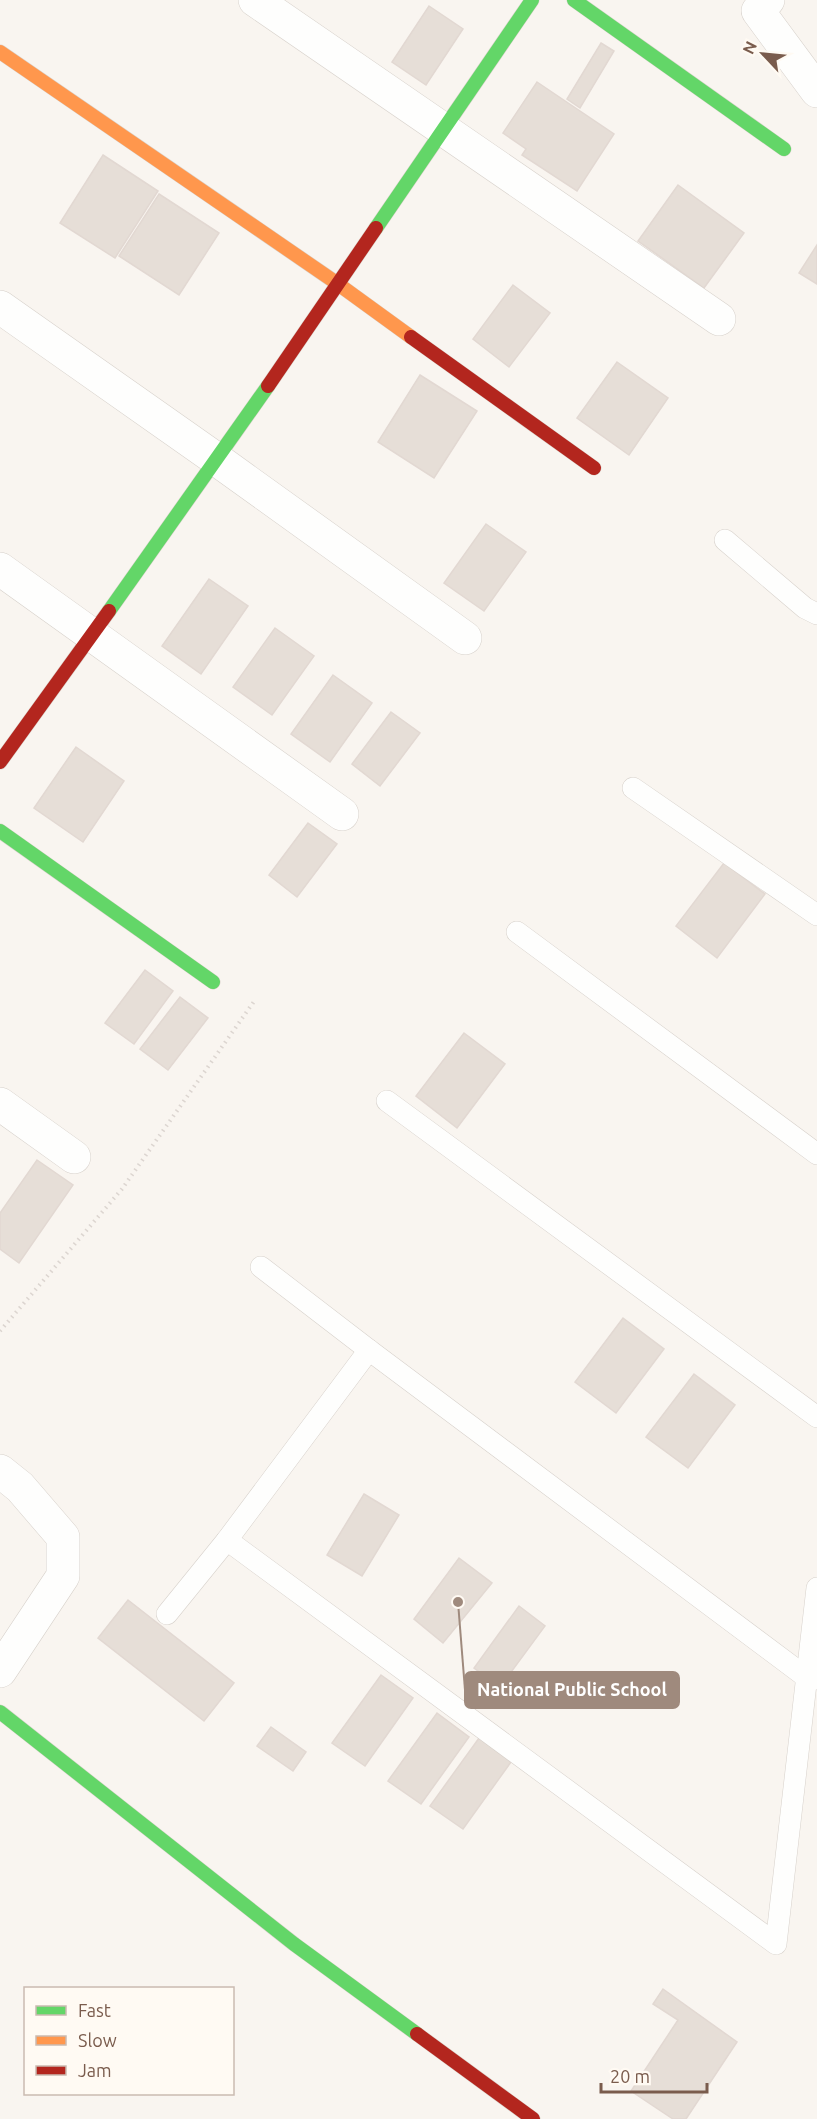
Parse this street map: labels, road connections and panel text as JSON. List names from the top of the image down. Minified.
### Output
{"places":["National Public School"],"legend":["Fast","Slow","Jam"],"scale_bar":"20 m","north":"top left"}
